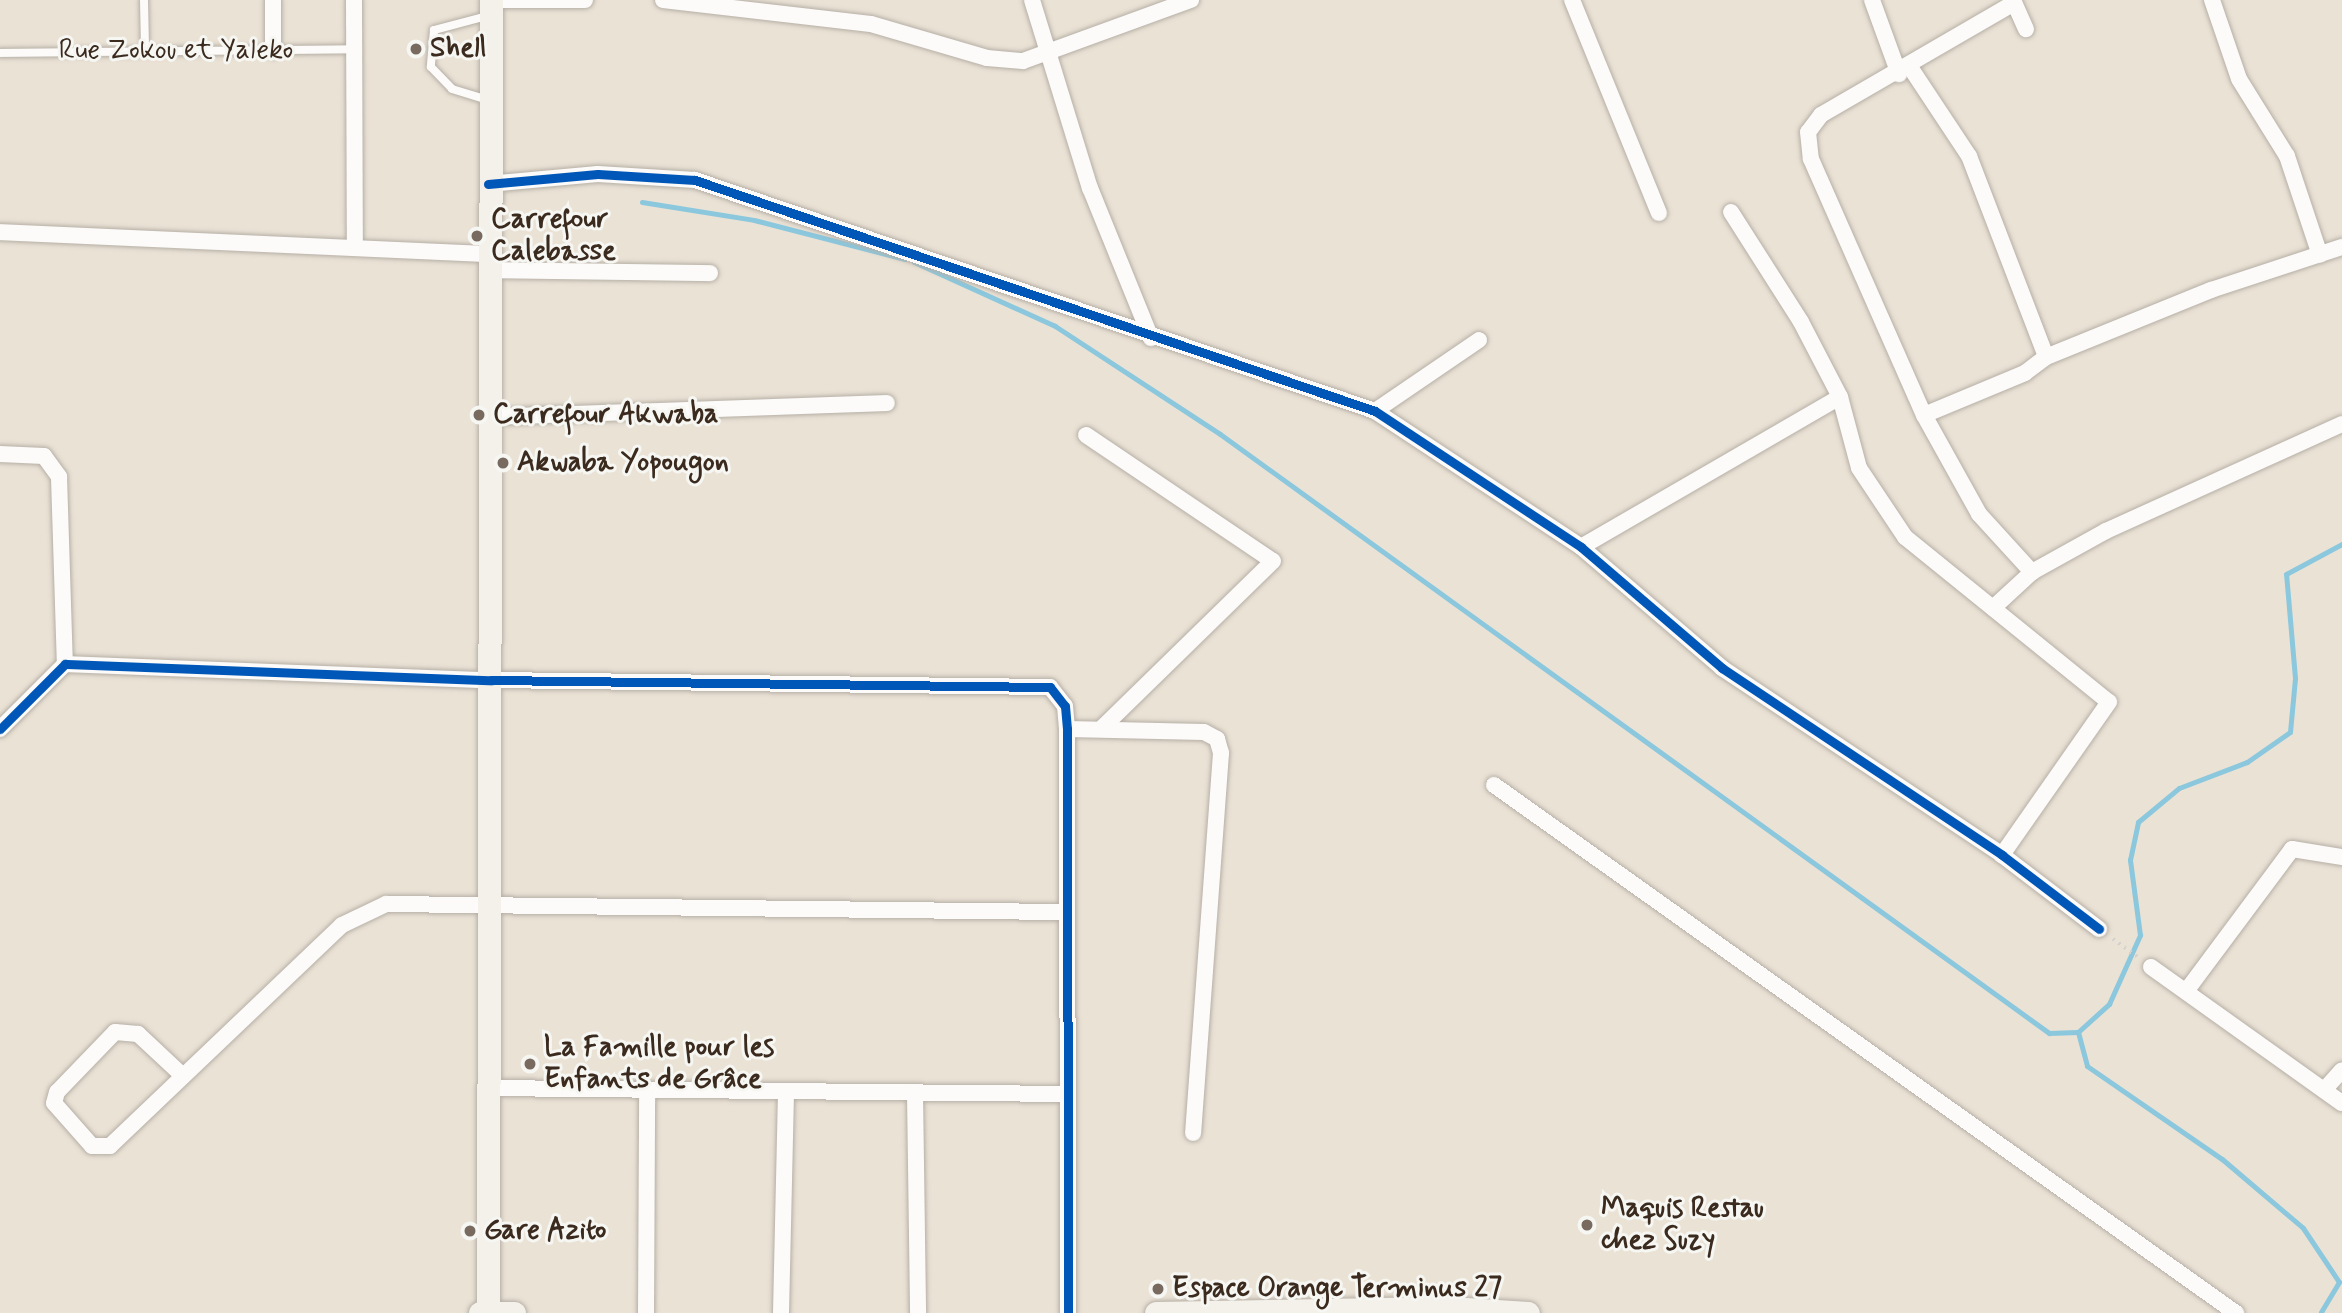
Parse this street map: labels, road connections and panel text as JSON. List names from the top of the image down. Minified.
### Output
{"streets":{"lane":["Rue Zokou et Yaleko"]},"places":["Shell","Carrefour Calebasse","Carrefour Akwaba","Akwaba Yopougon","La Famille pour les Enfants de Grâce","Maquis Restau chez Suzy","Gare Azito","Espace Orange Terminus 27"]}
